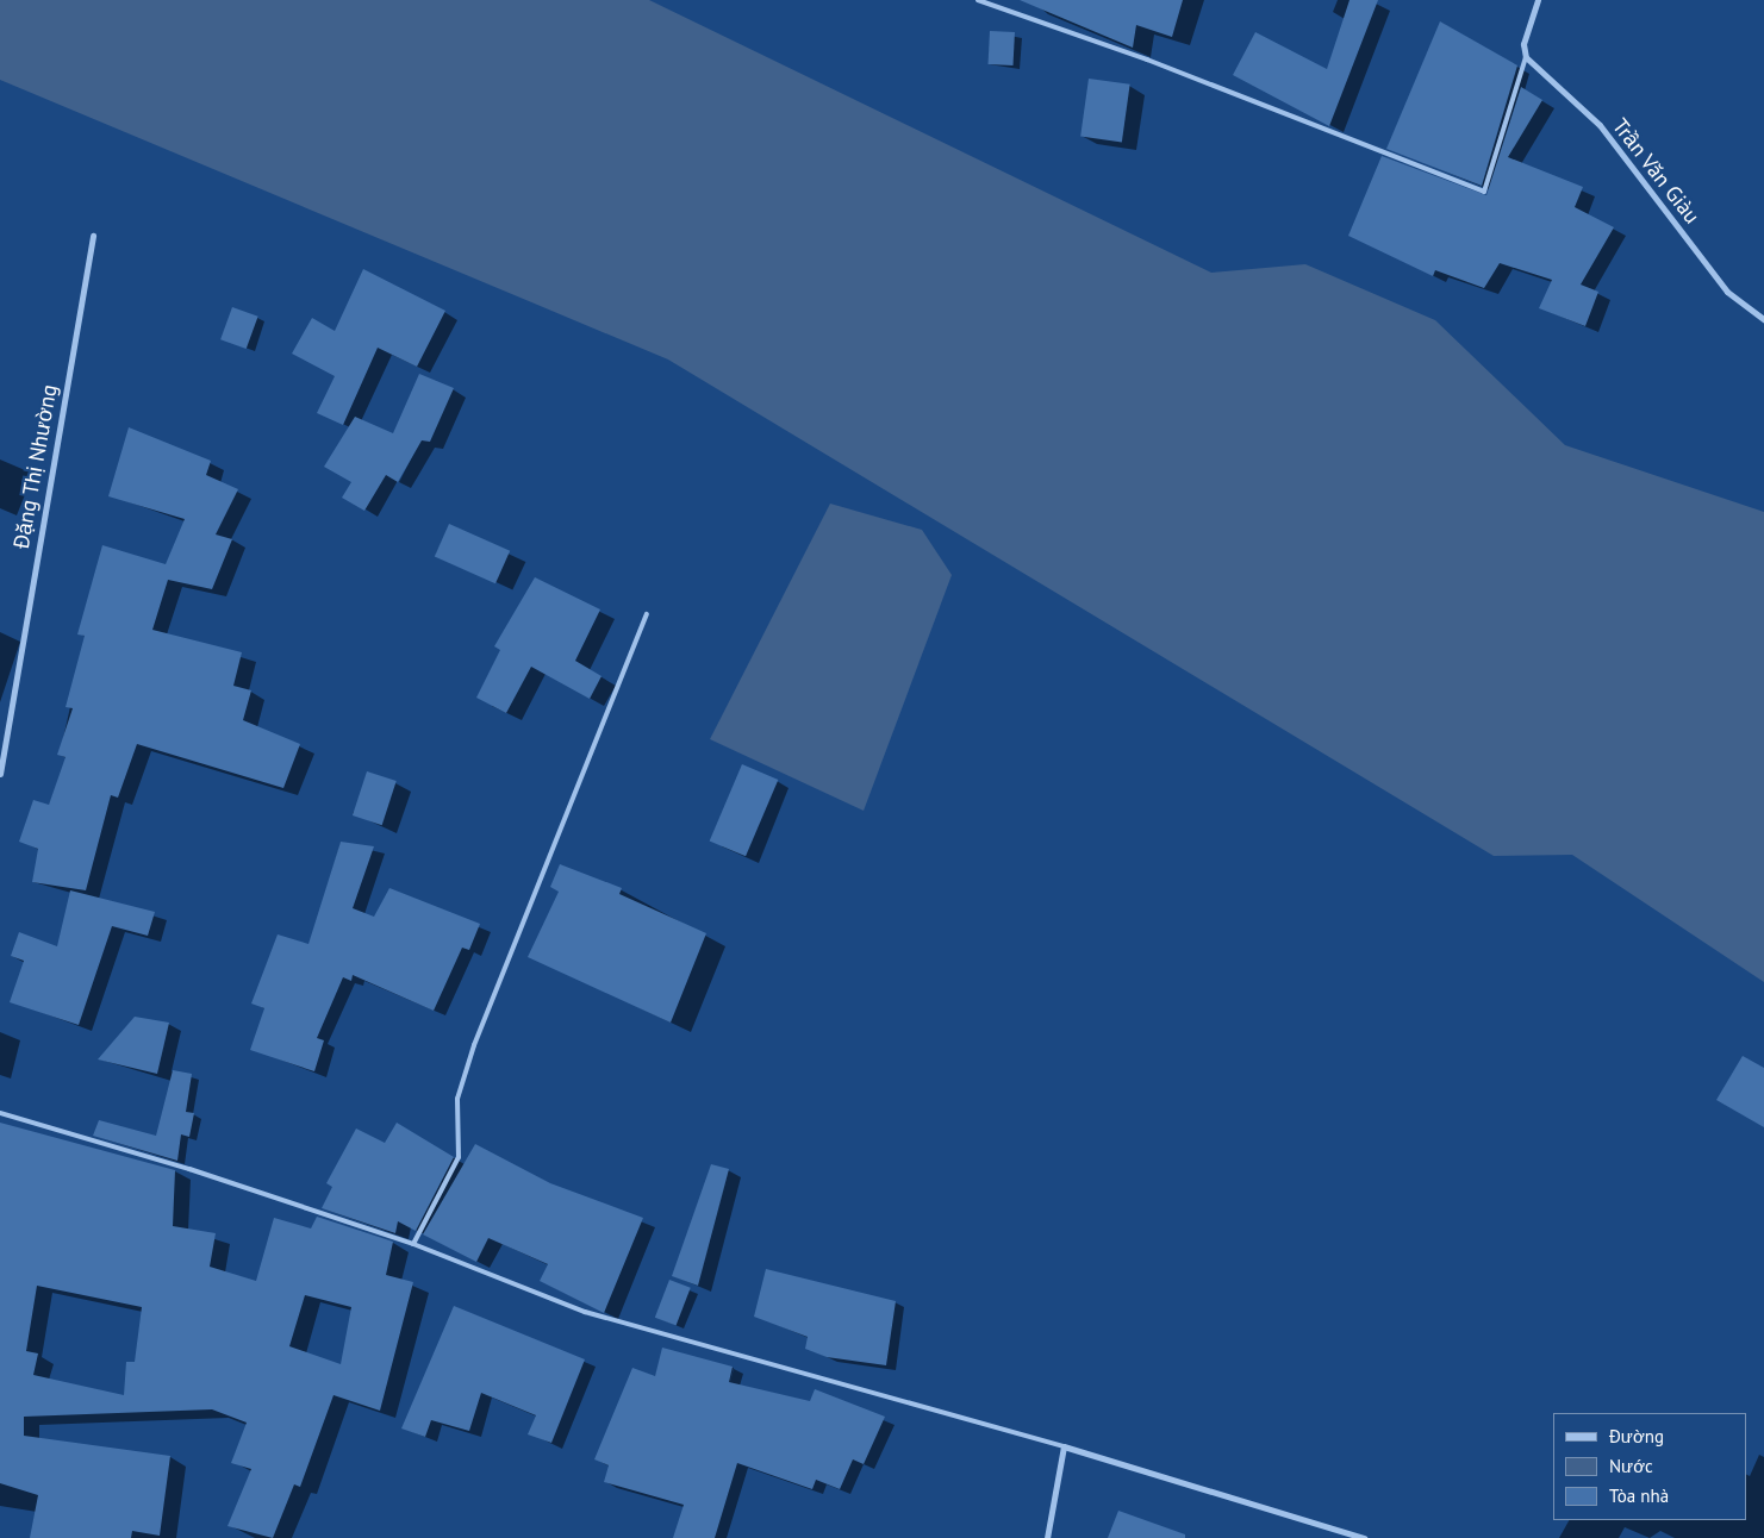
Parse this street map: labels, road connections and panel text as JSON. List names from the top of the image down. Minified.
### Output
{"streets":{"street":["Trần Văn Giàu","Đặng Thị Nhường"]},"legend":["Đường","Nước","Tòa nhà"]}
